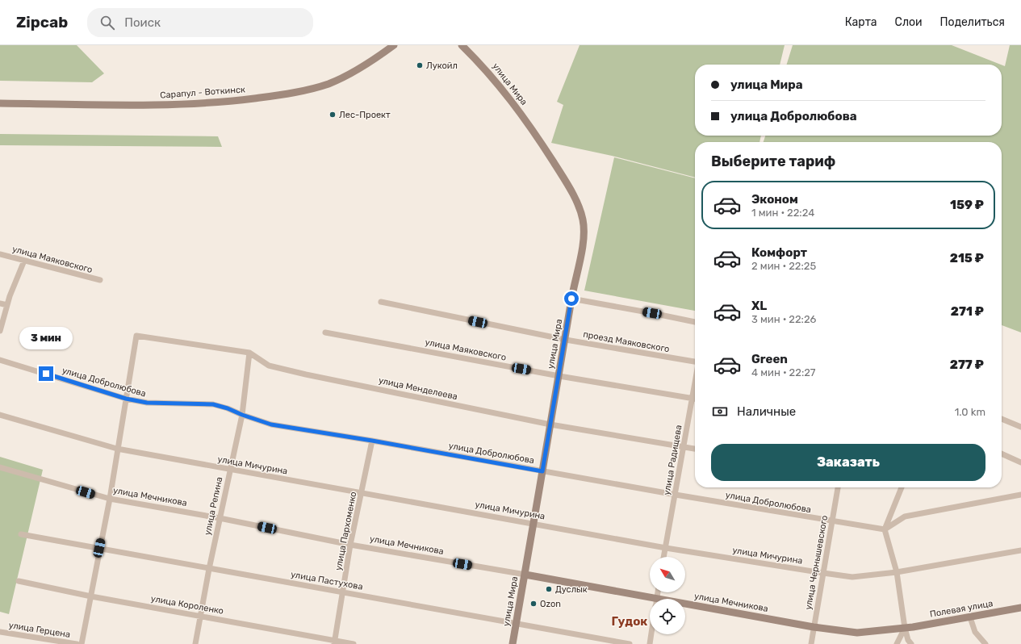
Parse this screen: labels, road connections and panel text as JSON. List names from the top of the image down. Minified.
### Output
{"streets":{"main road":["улица Мира","Сарапул - Воткинск","улица Мечникова","Полевая улица"],"street":["улица Маяковского","проезд Маяковского","улица Добролюбова","улица Менделеева","улица Радищева","улица Мичурина","улица Репина","улица Пархоменко","улица Чернышевского","улица Пастухова","улица Короленко","улица Герцена"]},"crossings":[["улица Мира","улица Маяковского"],["улица Мира","проезд Маяковского"],["улица Мира","улица Добролюбова"],["улица Мира","улица Менделеева"],["улица Мира","улица Мичурина"],["улица Мира","улица Мечникова"],["улица Мира","улица Пастухова"],["улица Маяковского","улица Радищева"],["улица Добролюбова","улица Менделеева"],["улица Добролюбова","улица Радищева"],["улица Добролюбова","улица Репина"],["улица Добролюбова","улица Пархоменко"],["улица Добролюбова","улица Чернышевского"],["улица Менделеева","улица Радищева"],["улица Менделеева","улица Репина"],["улица Радищева","улица Мичурина"],["улица Мичурина","улица Репина"],["улица Мичурина","улица Пархоменко"],["улица Мичурина","улица Чернышевского"],["улица Мечникова","улица Репина"],["улица Мечникова","улица Пархоменко"],["улица Мечникова","улица Чернышевского"],["улица Мечникова","Полевая улица"],["улица Репина","улица Пастухова"],["улица Репина","улица Короленко"],["улица Пархоменко","улица Пастухова"],["улица Пархоменко","улица Короленко"],["улица Чернышевского","Полевая улица"]],"districts":["Гудок"],"places":["Лукойл","Лес-Проект","Дуслык","Ozon"],"north":"top left","page":{"header":"Zipcab","search":"Поиск","nav":["Карта","Слои","Поделиться"],"banner":["улица Мира","улица Добролюбова"],"heading":"Выберите тариф","list":[{"name":"Эконом","note":"1 мин · 22:24","value":"159 ₽"},{"name":"Комфорт","note":"2 мин · 22:25","value":"215 ₽"},{"name":"XL","note":"3 мин · 22:26","value":"271 ₽"},{"name":"Green","note":"4 мин · 22:27","value":"277 ₽"}],"bubble":"3 мин","pay":["Наличные","1.0 km"],"buttons":"Заказать"}}
